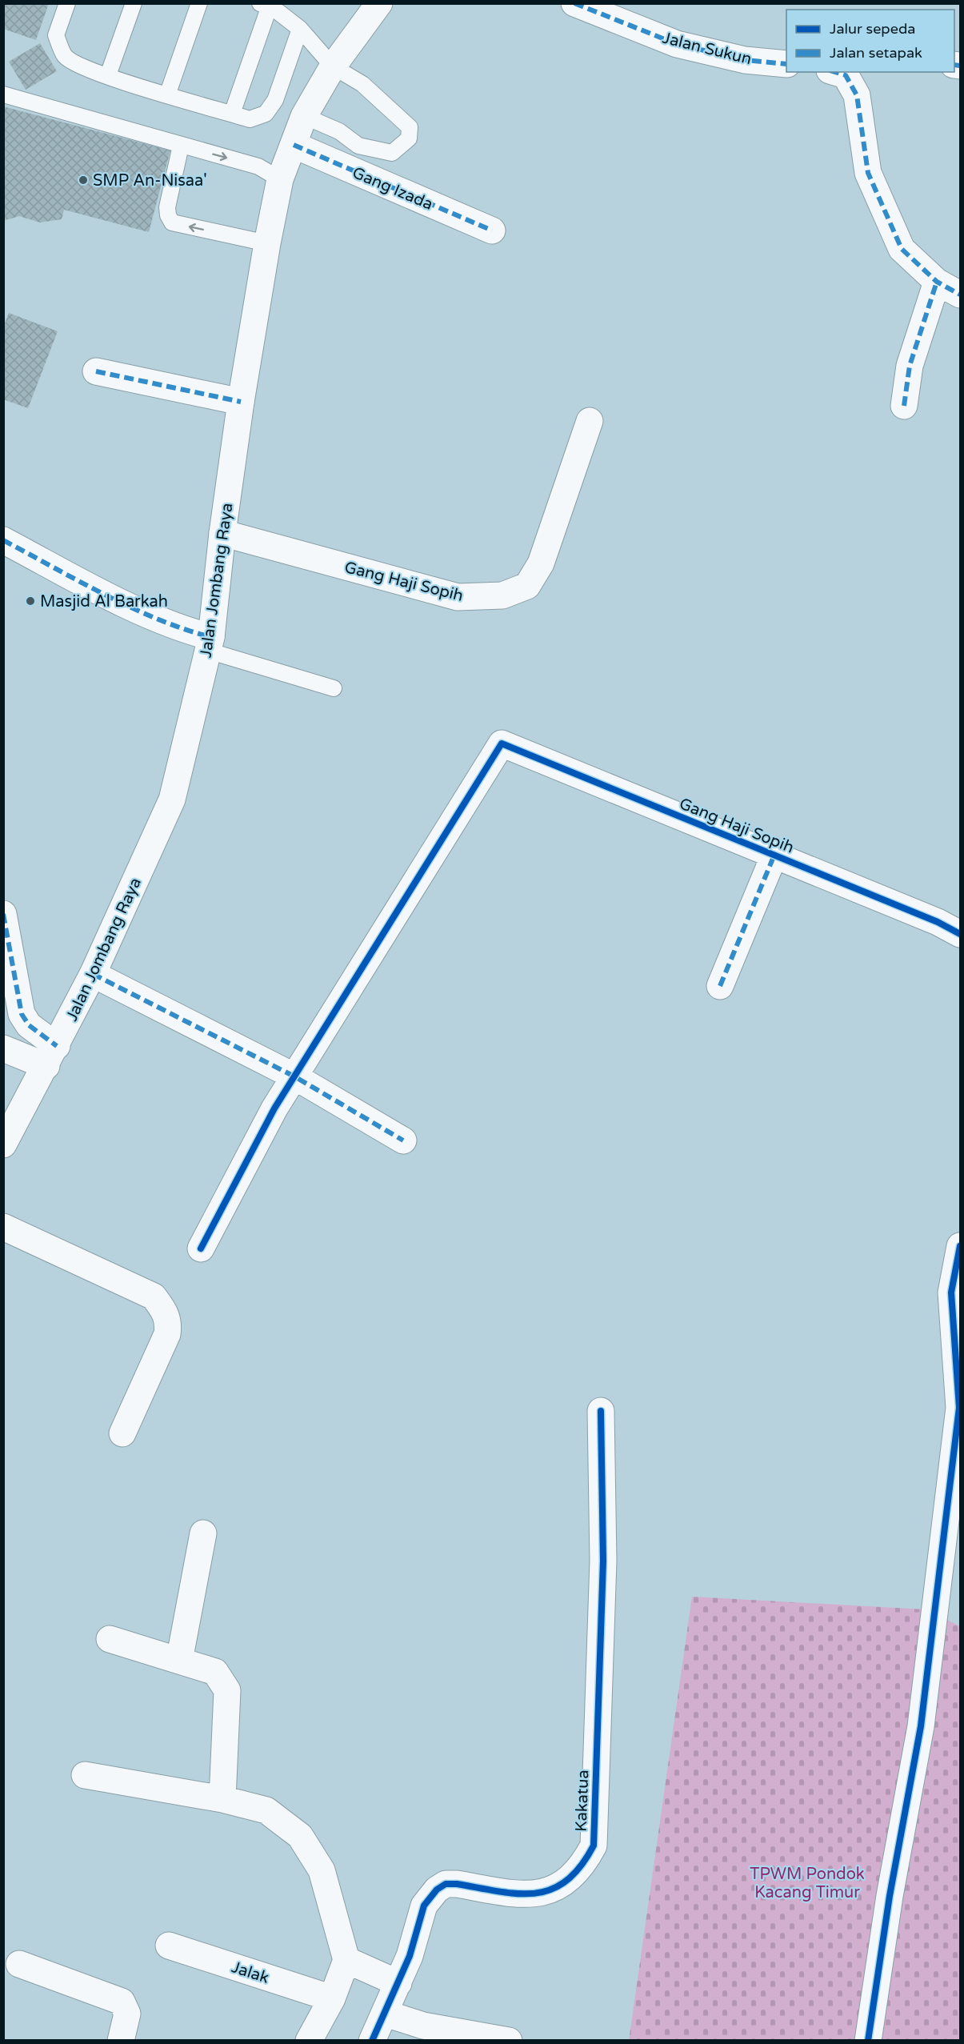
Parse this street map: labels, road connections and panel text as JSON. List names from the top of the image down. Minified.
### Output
{"streets":{"street":["Jalan Sukun","Gang Izada","Jalan Jombang Raya","Gang Haji Sopih","Kakatua","Jalak"]},"crossings":[["Gang Izada","Jalan Jombang Raya"],["Jalan Jombang Raya","Gang Haji Sopih"]],"parks":["TPWM Pondok Kacang Timur"],"places":["SMP An-Nisaa'","Masjid Al Barkah"],"legend":["Jalur sepeda","Jalan setapak"]}
